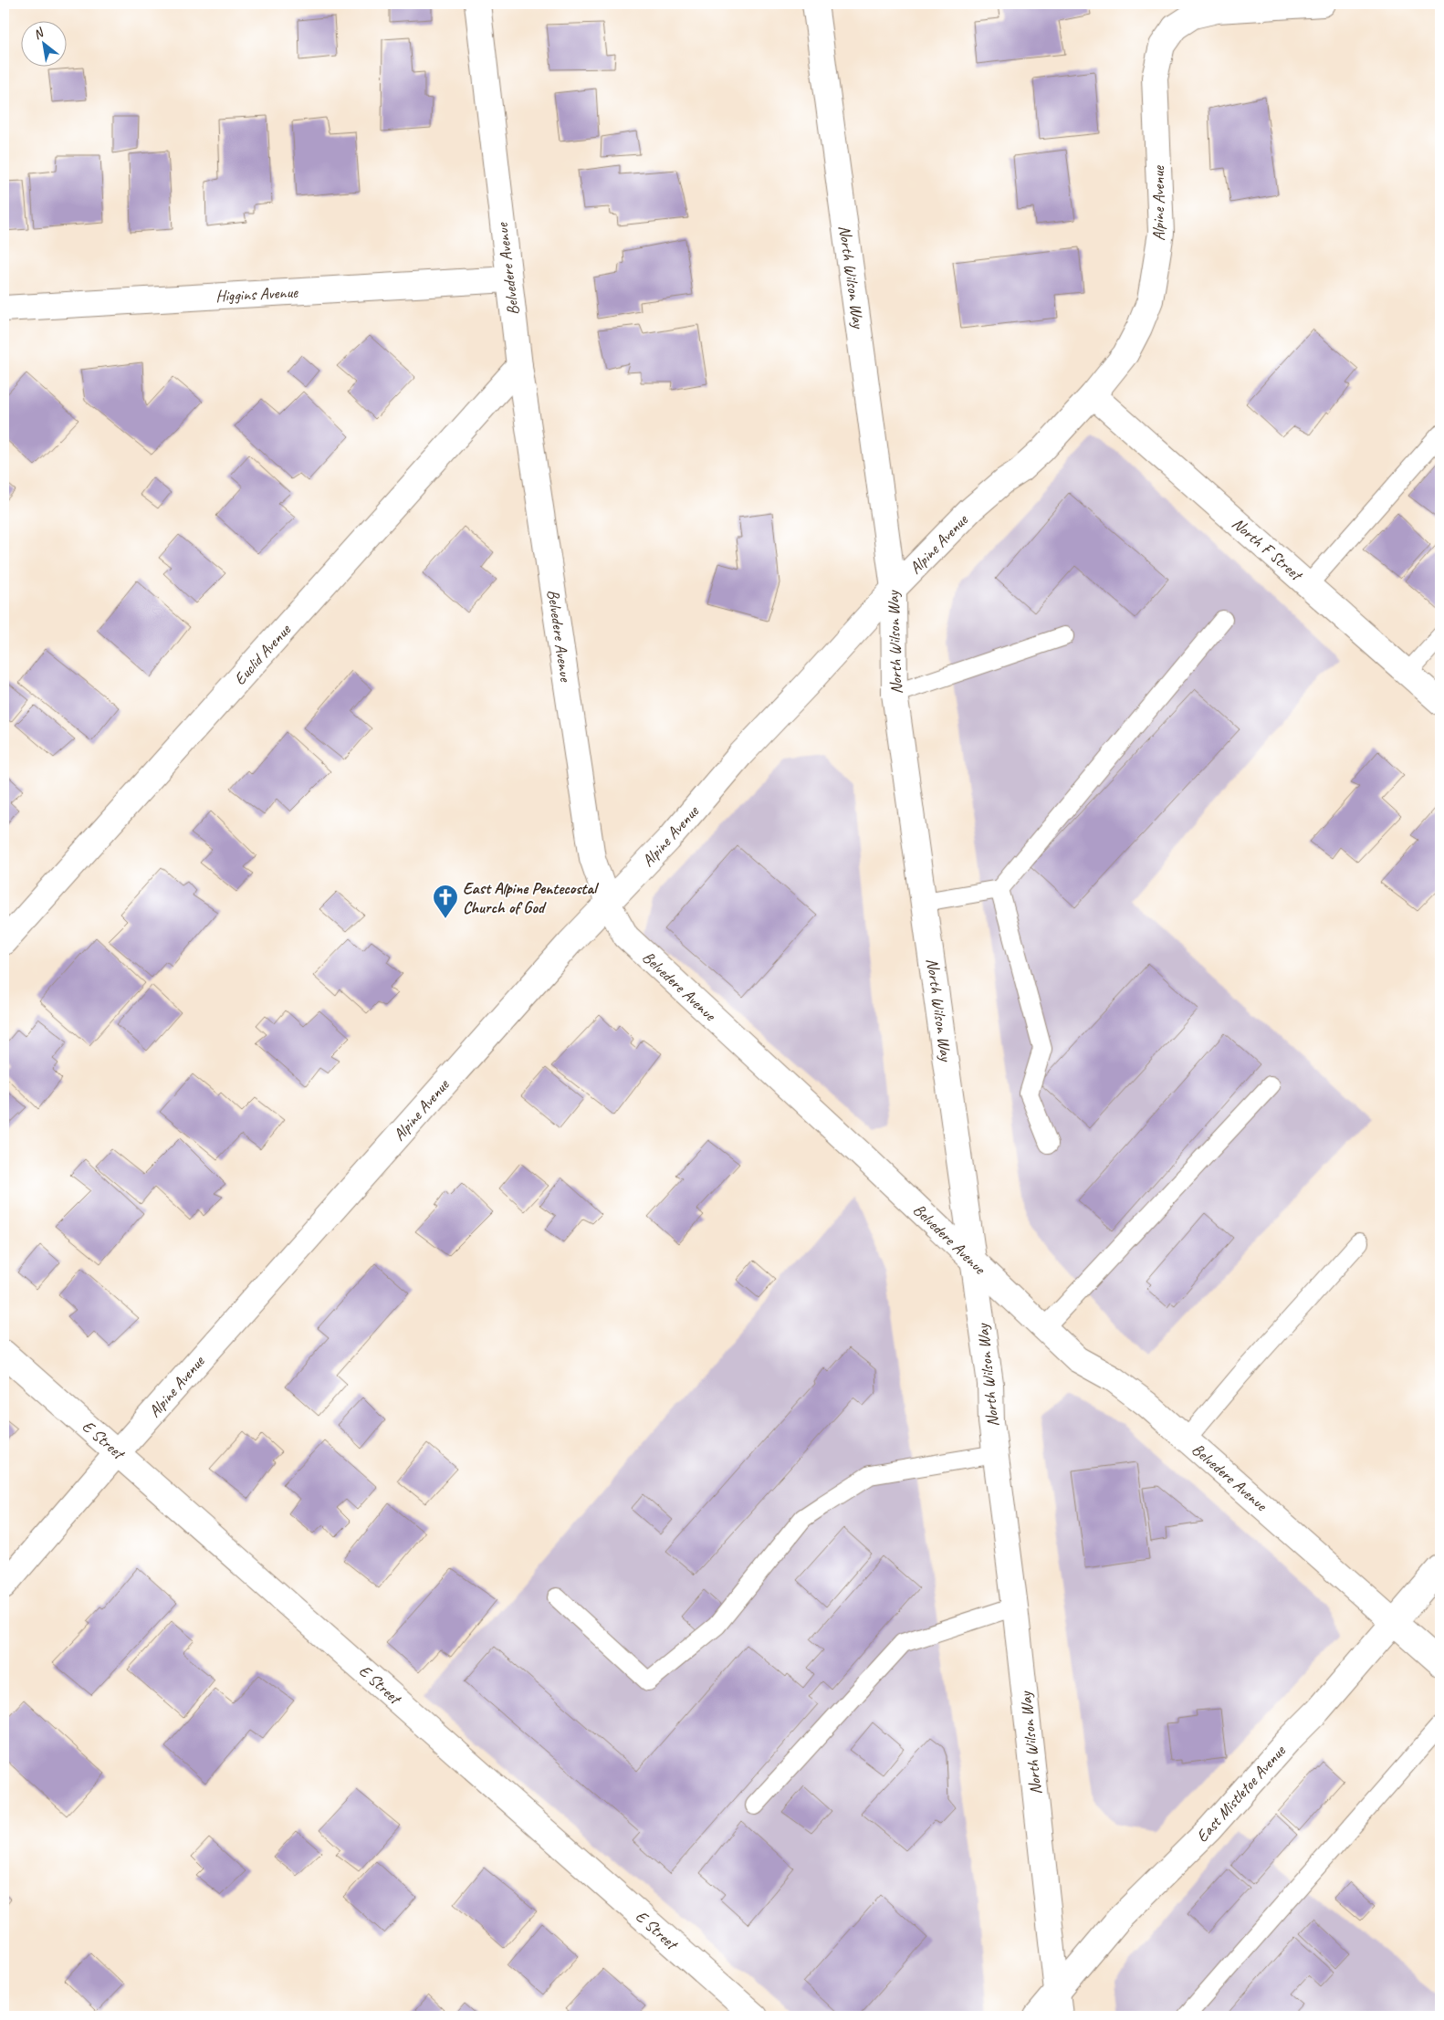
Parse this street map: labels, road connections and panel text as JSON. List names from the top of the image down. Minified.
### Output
{"streets":{"street":["Alpine Avenue","Belvedere Avenue","North Wilson Way","Higgins Avenue","North F Street","Euclid Avenue","E Street","East Mistletoe Avenue"]},"crossings":[["Alpine Avenue","Belvedere Avenue"],["Alpine Avenue","North Wilson Way"],["Alpine Avenue","North F Street"],["Alpine Avenue","E Street"],["Belvedere Avenue","North Wilson Way"],["Belvedere Avenue","Higgins Avenue"],["Belvedere Avenue","Euclid Avenue"],["Belvedere Avenue","East Mistletoe Avenue"],["North Wilson Way","East Mistletoe Avenue"]],"places":{"church":["East Alpine Pentecostal Church of God"]},"north":"top left"}
